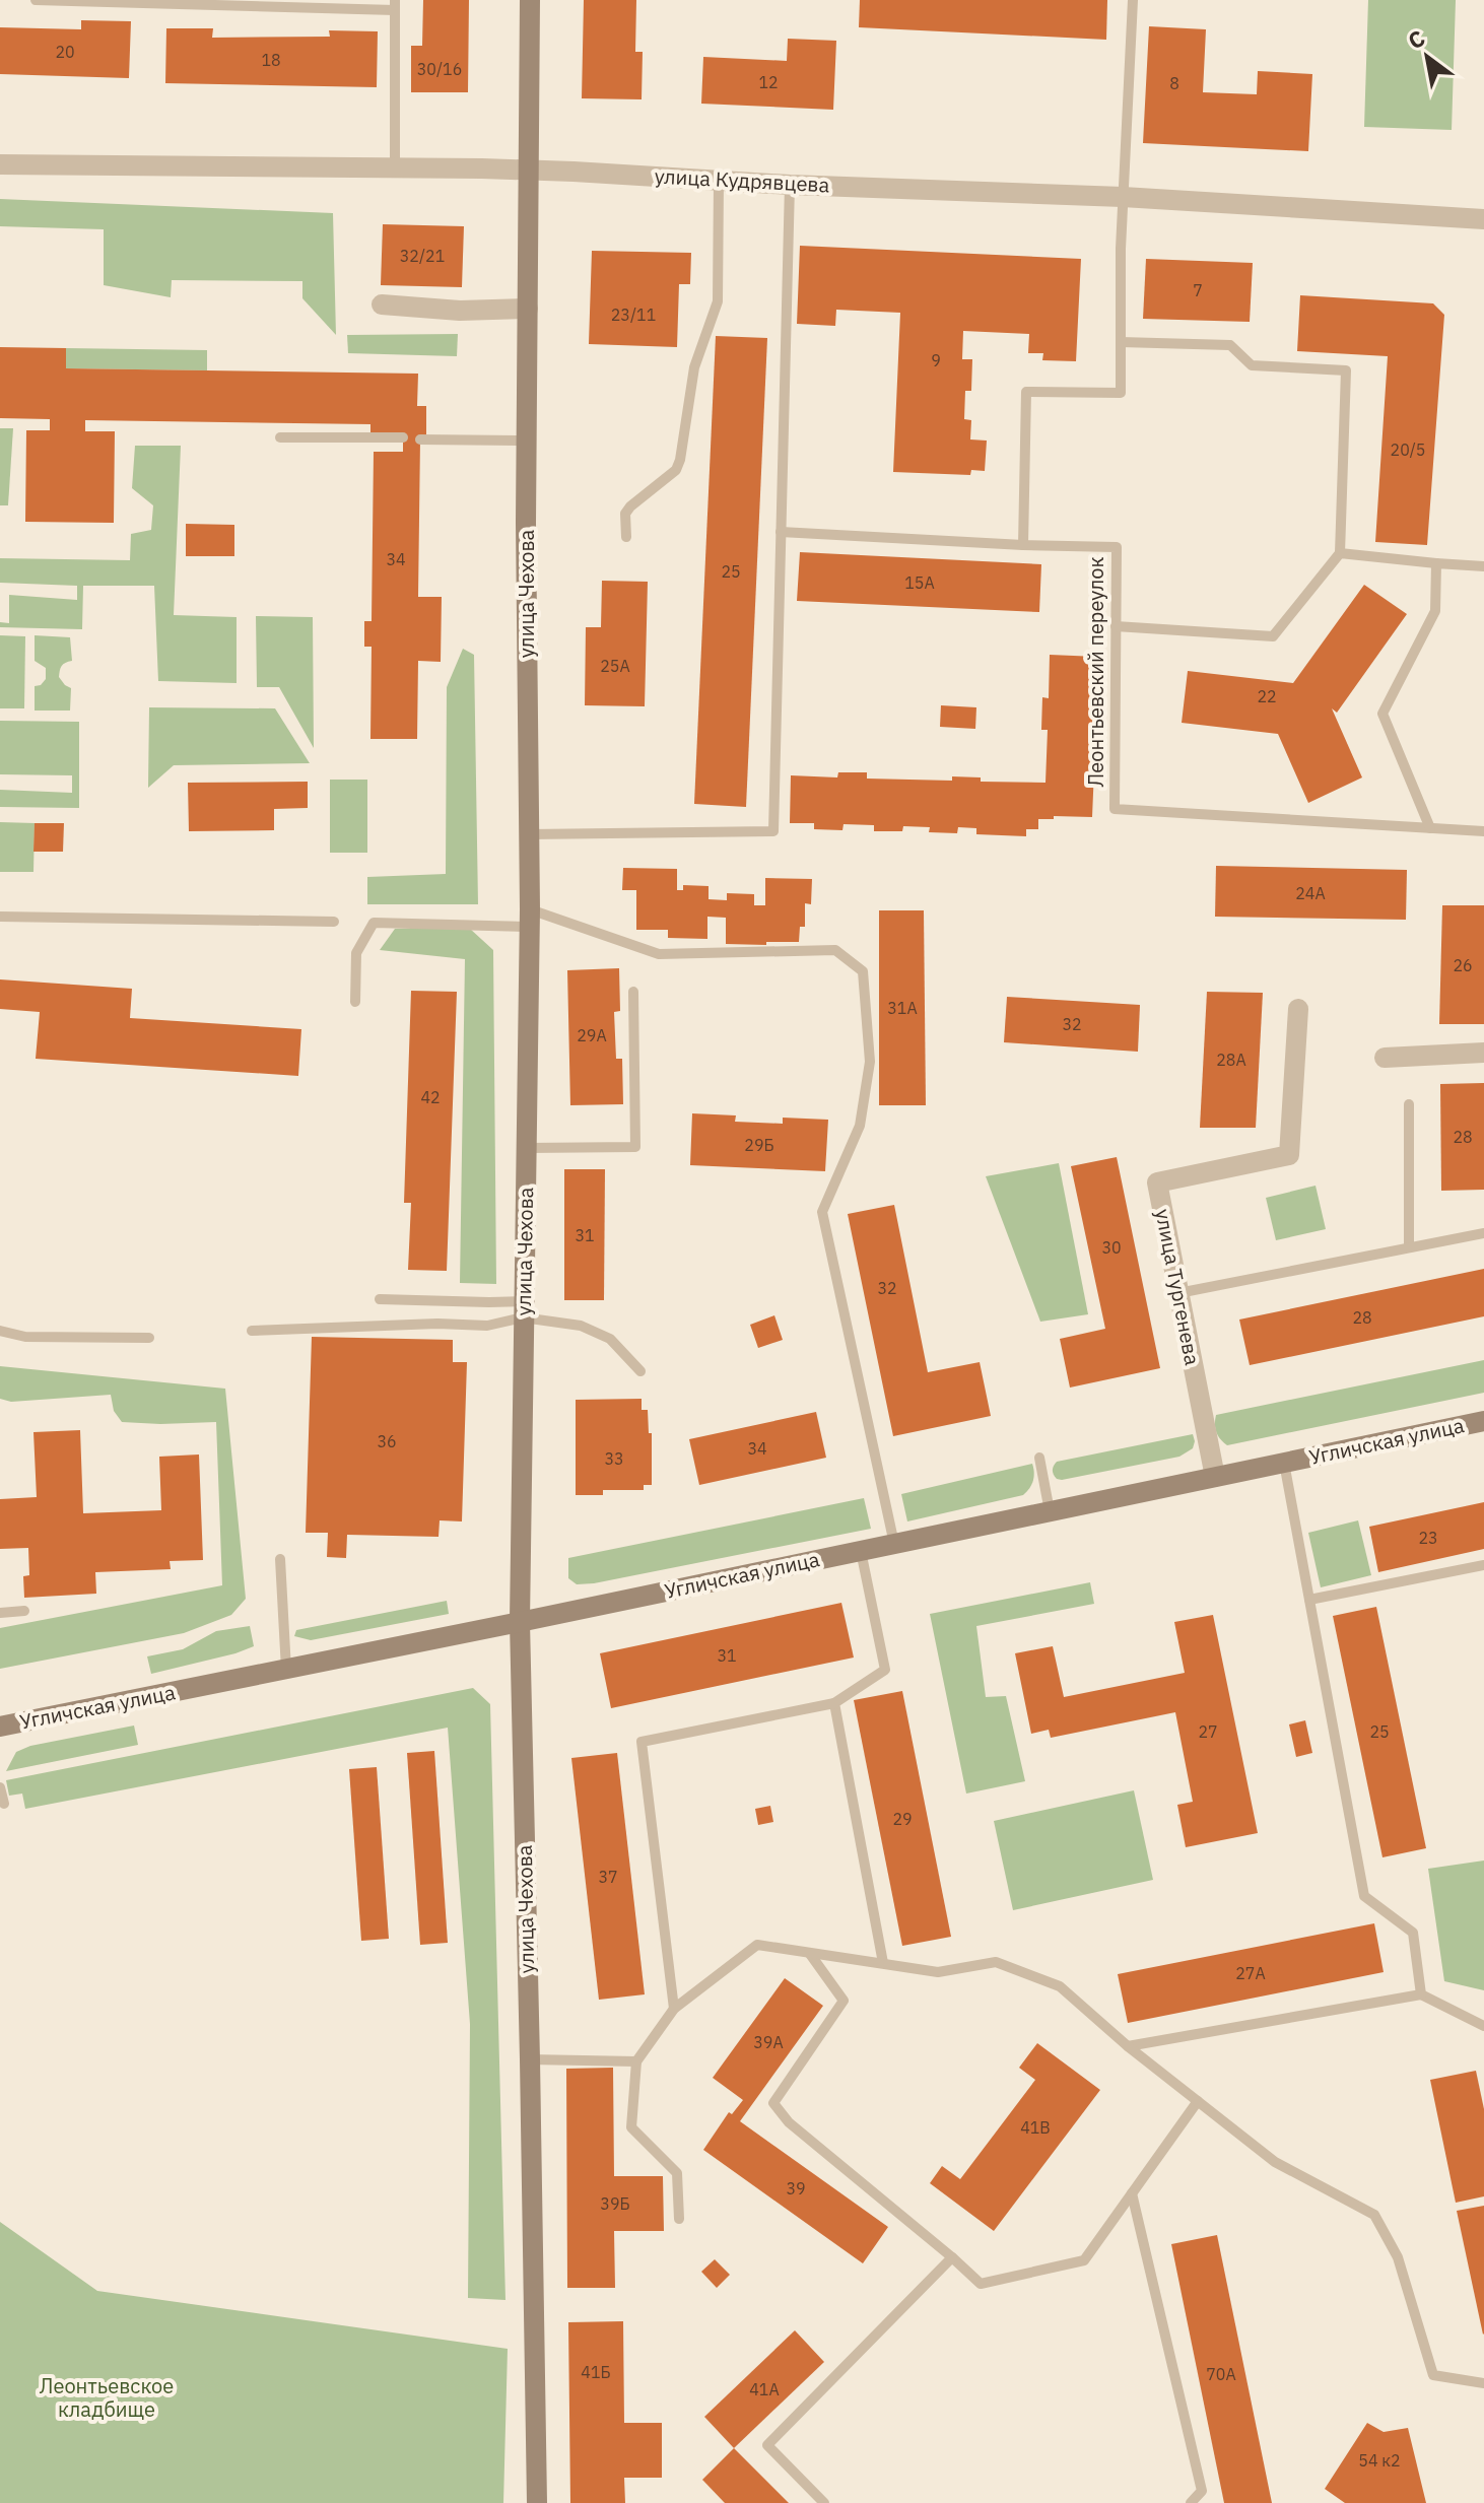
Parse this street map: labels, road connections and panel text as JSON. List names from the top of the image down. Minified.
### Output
{"streets":{"street":["улица Кудрявцева","улица Чехова","улица Тургенева","Угличская улица"],"lane":["Леонтьевский переулок"]},"crossings":[["улица Кудрявцева","улица Чехова"],["улица Чехова","Угличская улица"],["улица Тургенева","Угличская улица"]],"parks":["Леонтьевское кладбище"],"house_numbers":["20","18","30/16","12","8","32/21","7","23/11","9","20/5","34","25","15А","25А","22","24А","26","31А","32","29А","28А","42","28","29Б","31","30","32","28","36","34","33","23","31","27","25","29","37","27А","39А","41В","39","39Б","41Б","70А","41А","54 к2"],"north":"top left"}
